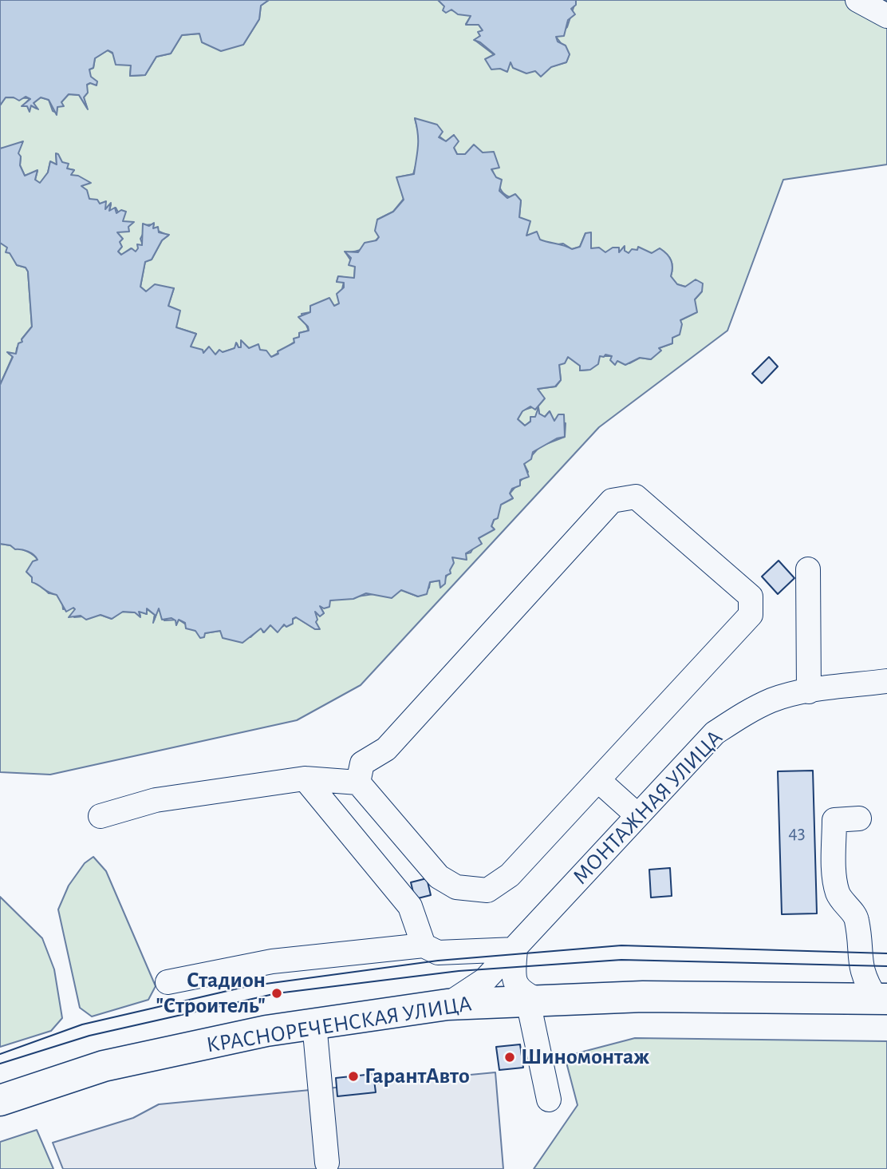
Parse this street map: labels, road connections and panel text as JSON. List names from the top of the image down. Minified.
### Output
{"streets":{"main road":["КРАСНОРЕЧЕНСКАЯ УЛИЦА"],"street":["МОНТАЖНАЯ УЛИЦА"]},"crossings":[["МОНТАЖНАЯ УЛИЦА","КРАСНОРЕЧЕНСКАЯ УЛИЦА"]],"places":["Стадион \"Строитель\"","Шиномонтаж","ГарантАвто"],"house_numbers":["43"]}
